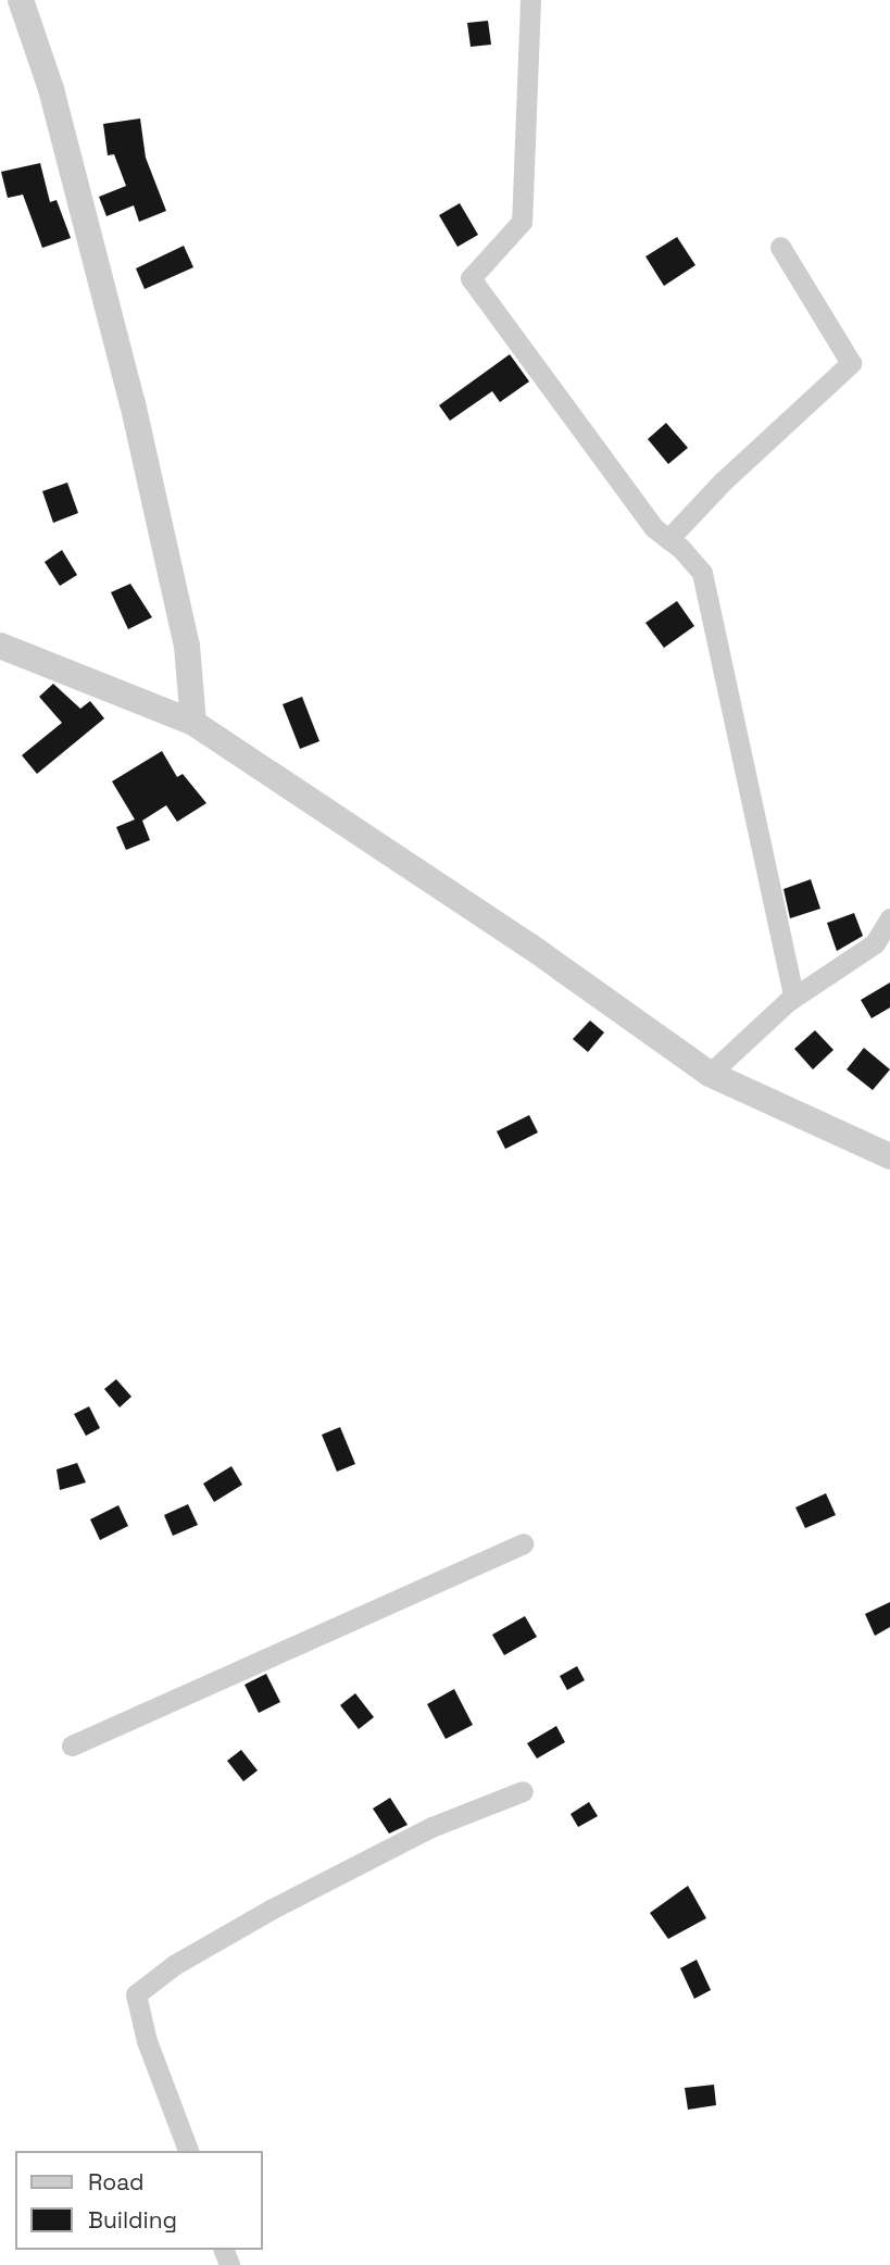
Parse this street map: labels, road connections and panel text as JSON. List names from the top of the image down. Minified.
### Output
{"legend":["Road","Building"]}
